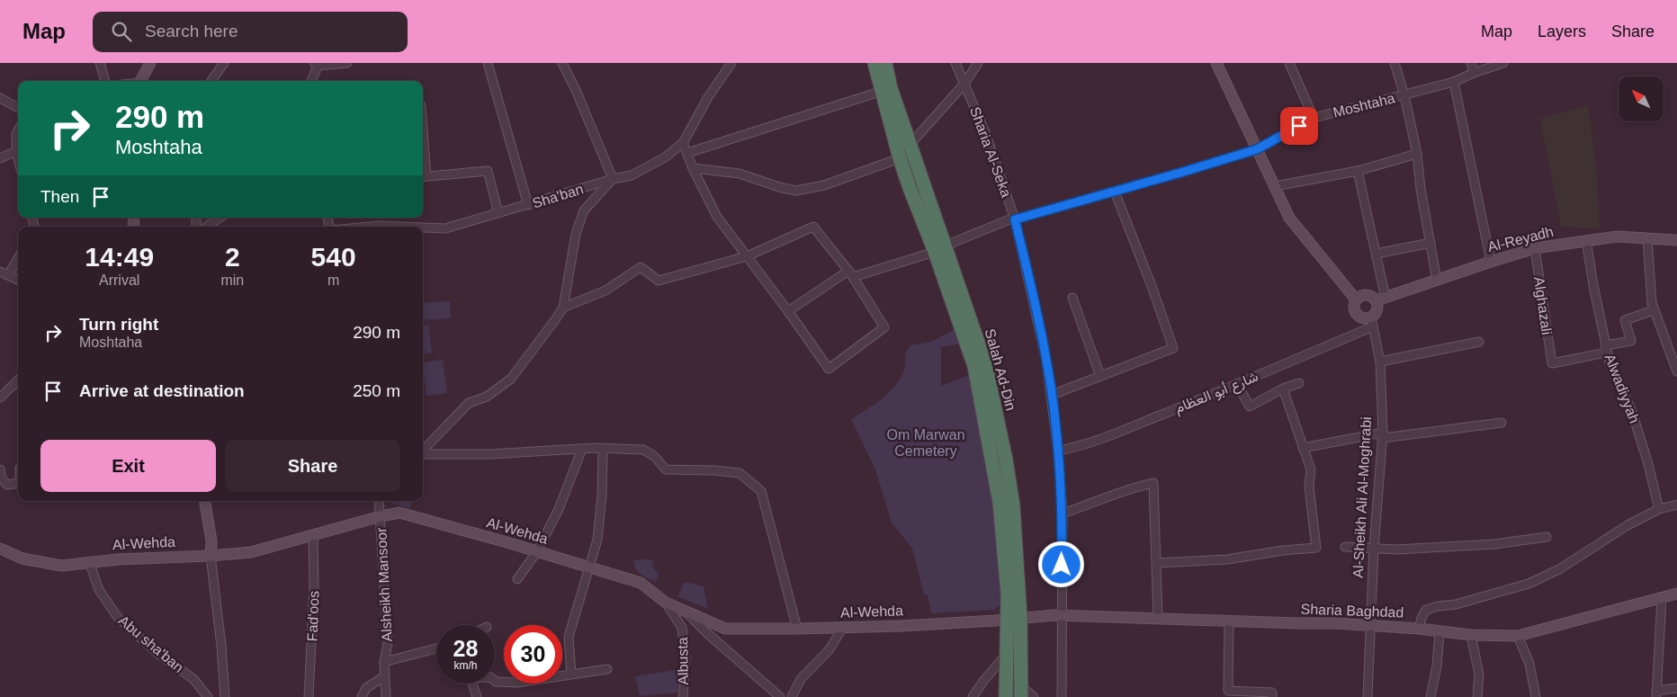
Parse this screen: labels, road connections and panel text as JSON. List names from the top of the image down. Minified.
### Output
{"streets":{"highway":["Salah Ad-Din"],"main road":["Al-Reyadh","Al-Wehda","Sharia Baghdad"],"street":["Moshtaha","Sharia Al-Seka","Sha'ban","Alghazali","Alwadiyyah","شارع أبو العظام","Al-Sheikh Ali Al-Moghrabi","Alsheikh Mansoor","Fad'oos","Abu sha'ban","Albusta"]},"crossings":[["Moshtaha","Sharia Al-Seka"],["Moshtaha","Salah Ad-Din"],["Sharia Al-Seka","شارع أبو العظام"],["Sharia Al-Seka","Sharia Baghdad"],["Al-Reyadh","Alghazali"],["Al-Reyadh","Alwadiyyah"],["Alghazali","Alwadiyyah"],["Salah Ad-Din","Al-Wehda"],["Salah Ad-Din","Sharia Baghdad"],["شارع أبو العظام","Al-Sheikh Ali Al-Moghrabi"],["Al-Sheikh Ali Al-Moghrabi","Sharia Baghdad"],["Al-Wehda","Alsheikh Mansoor"],["Al-Wehda","Sharia Baghdad"],["Al-Wehda","Fad'oos"],["Al-Wehda","Abu sha'ban"],["Al-Wehda","Albusta"]],"parks":["Om Marwan Cemetery"],"north":"top left","page":{"header":"Map","search":"Search here","nav":["Map","Layers","Share"],"turn":["290 m","Moshtaha"],"then":"Then","eta":["14:49","Arrival","2","min","540","m"],"list":[{"name":"Turn right","note":"Moshtaha","value":"290 m"},{"name":"Arrive at destination","value":"250 m"}],"buttons":["Exit","Share"],"speed":"28 km/h","limit":"30"}}
